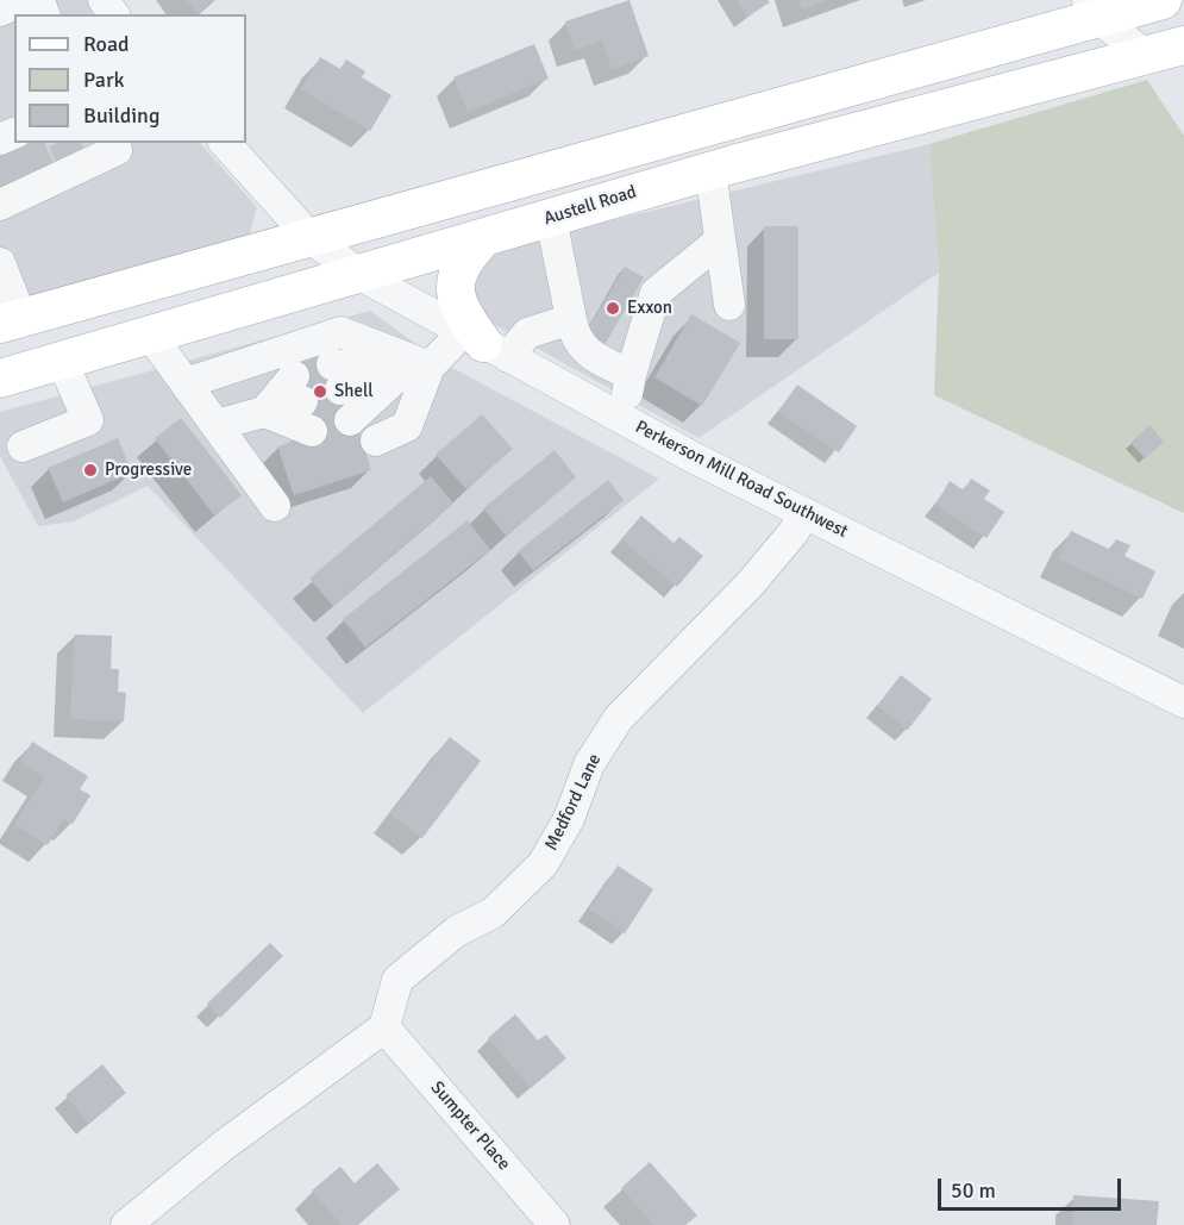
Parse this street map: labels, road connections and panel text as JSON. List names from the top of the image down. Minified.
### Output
{"streets":{"main road":["Austell Road"],"street":["Perkerson Mill Road Southwest","Medford Lane","Sumpter Place"]},"crossings":[["Austell Road","Perkerson Mill Road Southwest"],["Perkerson Mill Road Southwest","Medford Lane"],["Medford Lane","Sumpter Place"]],"places":["Exxon","Shell","Progressive"],"legend":["Road","Park","Building"],"scale_bar":"50 m"}
